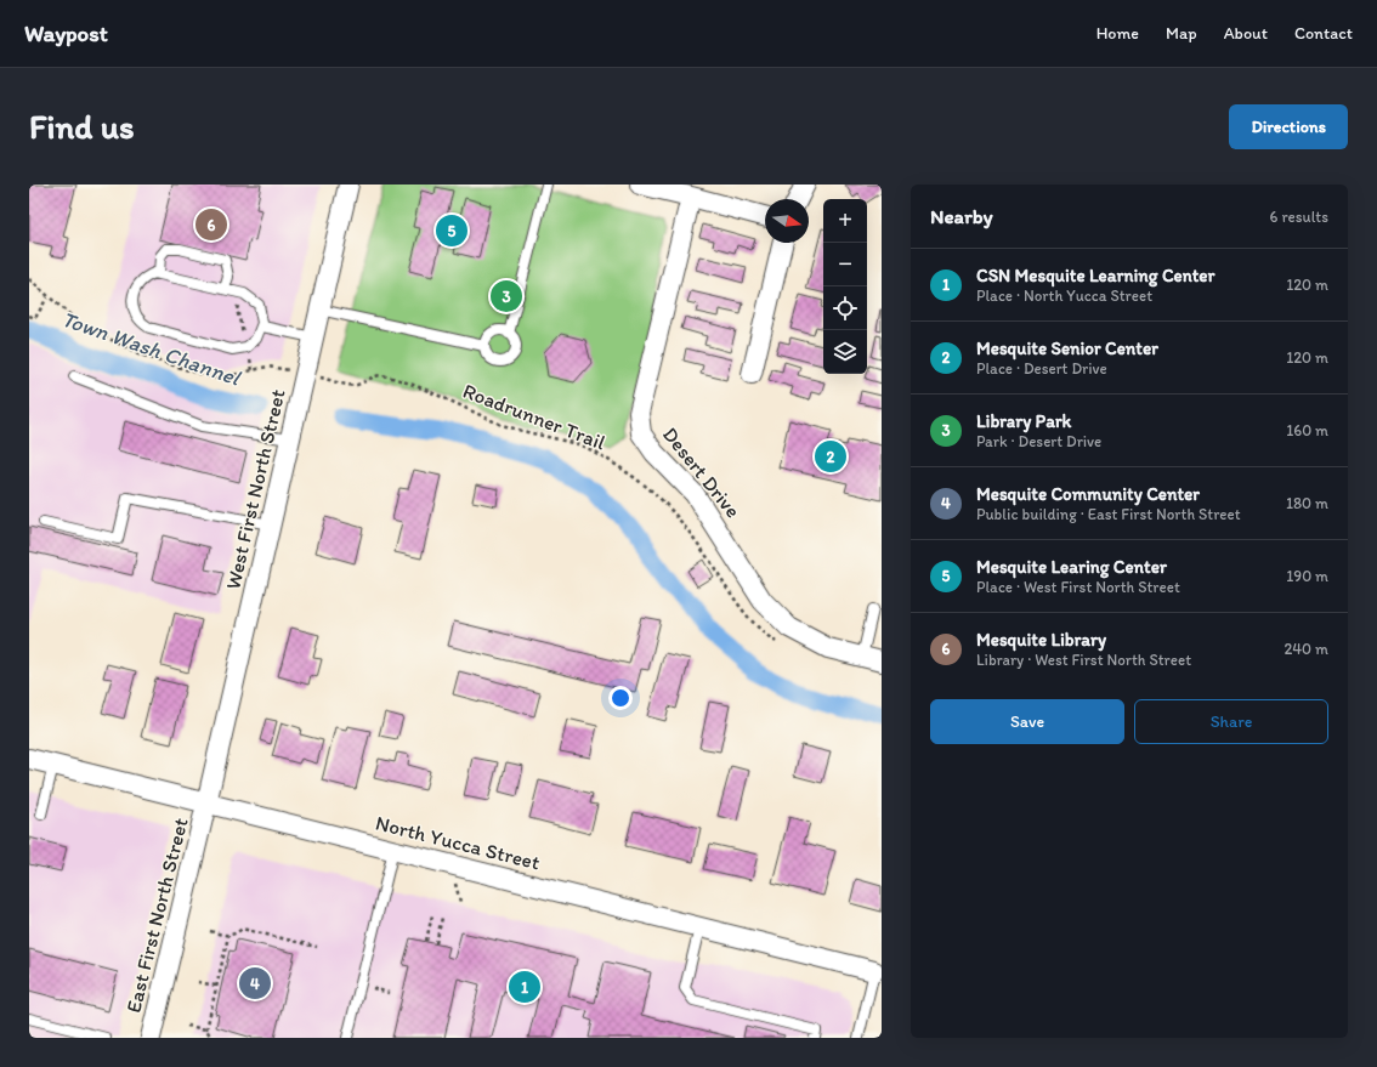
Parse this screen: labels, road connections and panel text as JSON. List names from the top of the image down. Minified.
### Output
{"streets":{"street":["Desert Drive","West First North Street","North Yucca Street","East First North Street"],"path":["Roadrunner Trail"]},"crossings":[["West First North Street","North Yucca Street"],["West First North Street","East First North Street"],["North Yucca Street","East First North Street"]],"water":["Town Wash Channel"],"north":"right","page":{"header":"Waypost","nav":["Home","Map","About","Contact"],"buttons":["Directions",["Save","Share"]],"title":"Find us","heading":["Nearby","6 results"],"map_buttons":["+","−"],"pins":["6","5","3","2","4","1"],"list":[{"mark":"1","name":"CSN Mesquite Learning Center","note":"Place · North Yucca Street","value":"120 m"},{"mark":"2","name":"Mesquite Senior Center","note":"Place · Desert Drive","value":"120 m"},{"mark":"3","name":"Library Park","note":"Park · Desert Drive","value":"160 m"},{"mark":"4","name":"Mesquite Community Center","note":"Public building · East First North Street","value":"180 m"},{"mark":"5","name":"Mesquite Learing Center","note":"Place · West First North Street","value":"190 m"},{"mark":"6","name":"Mesquite Library","note":"Library · West First North Street","value":"240 m"}]}}
